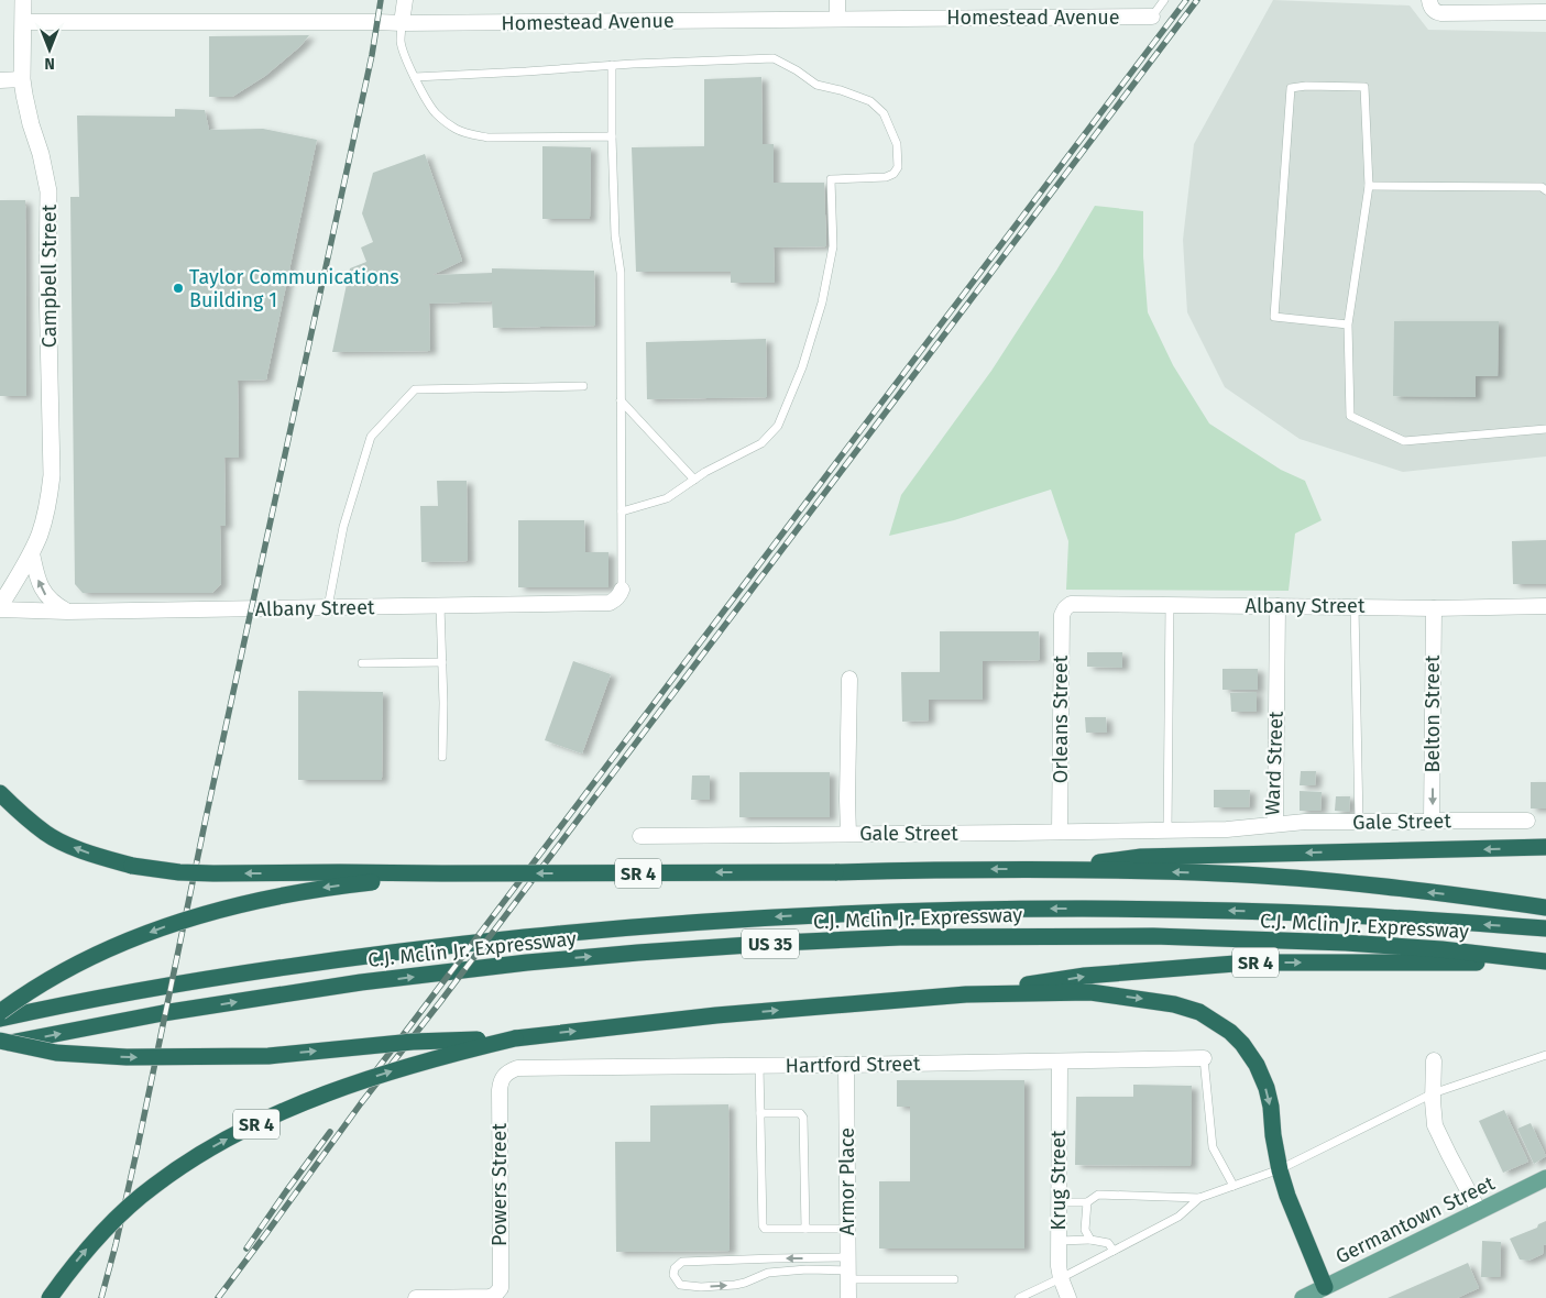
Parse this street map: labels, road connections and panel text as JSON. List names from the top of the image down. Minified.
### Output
{"streets":{"highway":["SR 4","C.J. Mclin Jr. Expressway","US 35"],"main road":["Germantown Street"],"street":["Homestead Avenue","Campbell Street","Albany Street","Belton Street","Orleans Street","Ward Street","Gale Street","Hartford Street","Krug Street","Armor Place","Powers Street"]},"crossings":[["Homestead Avenue","Campbell Street"],["Campbell Street","Albany Street"],["Albany Street","Belton Street"],["Albany Street","Orleans Street"],["Albany Street","Ward Street"],["Belton Street","Gale Street"],["Orleans Street","Gale Street"],["Ward Street","Gale Street"],["SR 4","C.J. Mclin Jr. Expressway"],["Hartford Street","Krug Street"],["Hartford Street","Armor Place"],["Hartford Street","Powers Street"]],"one_way":["Belton Street"],"places":["Taylor Communications Building 1"],"north":"bottom"}
